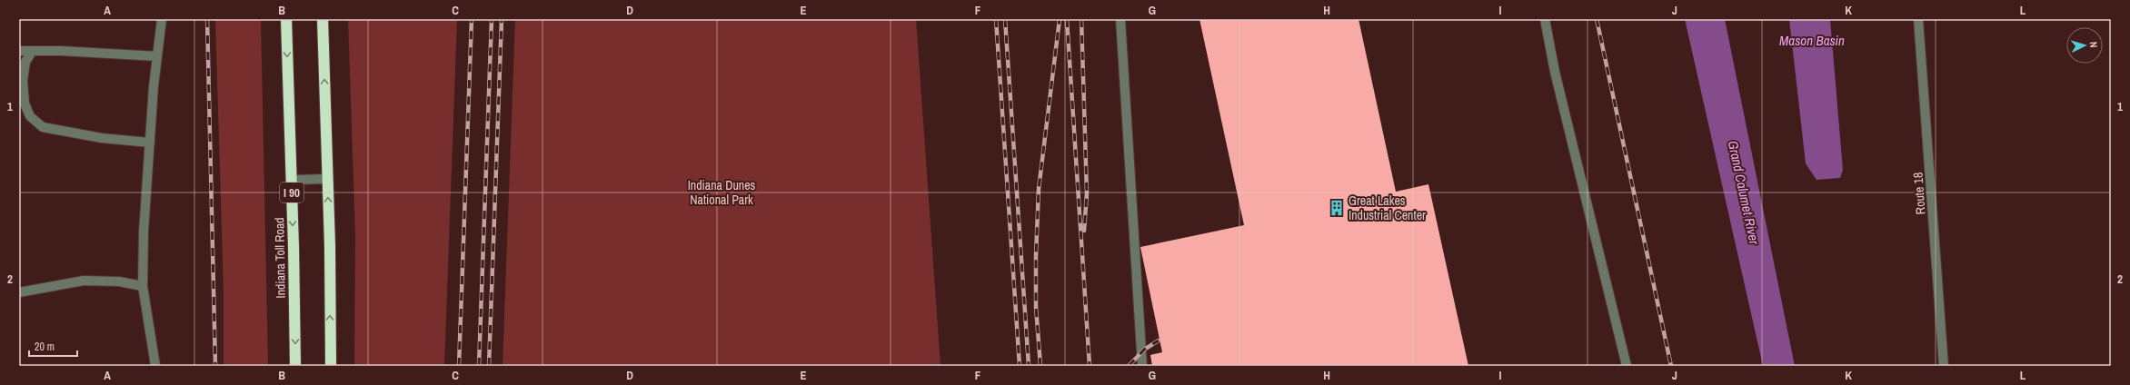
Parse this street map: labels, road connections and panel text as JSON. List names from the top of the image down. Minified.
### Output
{"streets":{"highway":["I 90","Indiana Toll Road"],"street":["Route 18"]},"water":["Mason Basin","Grand Calumet River"],"parks":["Indiana Dunes National Park"],"places":{"building":["Great Lakes Industrial Center"]},"scale_bar":"20 m","north":"right","grid":{"columns":["A","B","C","D","E","F","G","H","I","J","K","L"],"rows":["1","2"]}}
